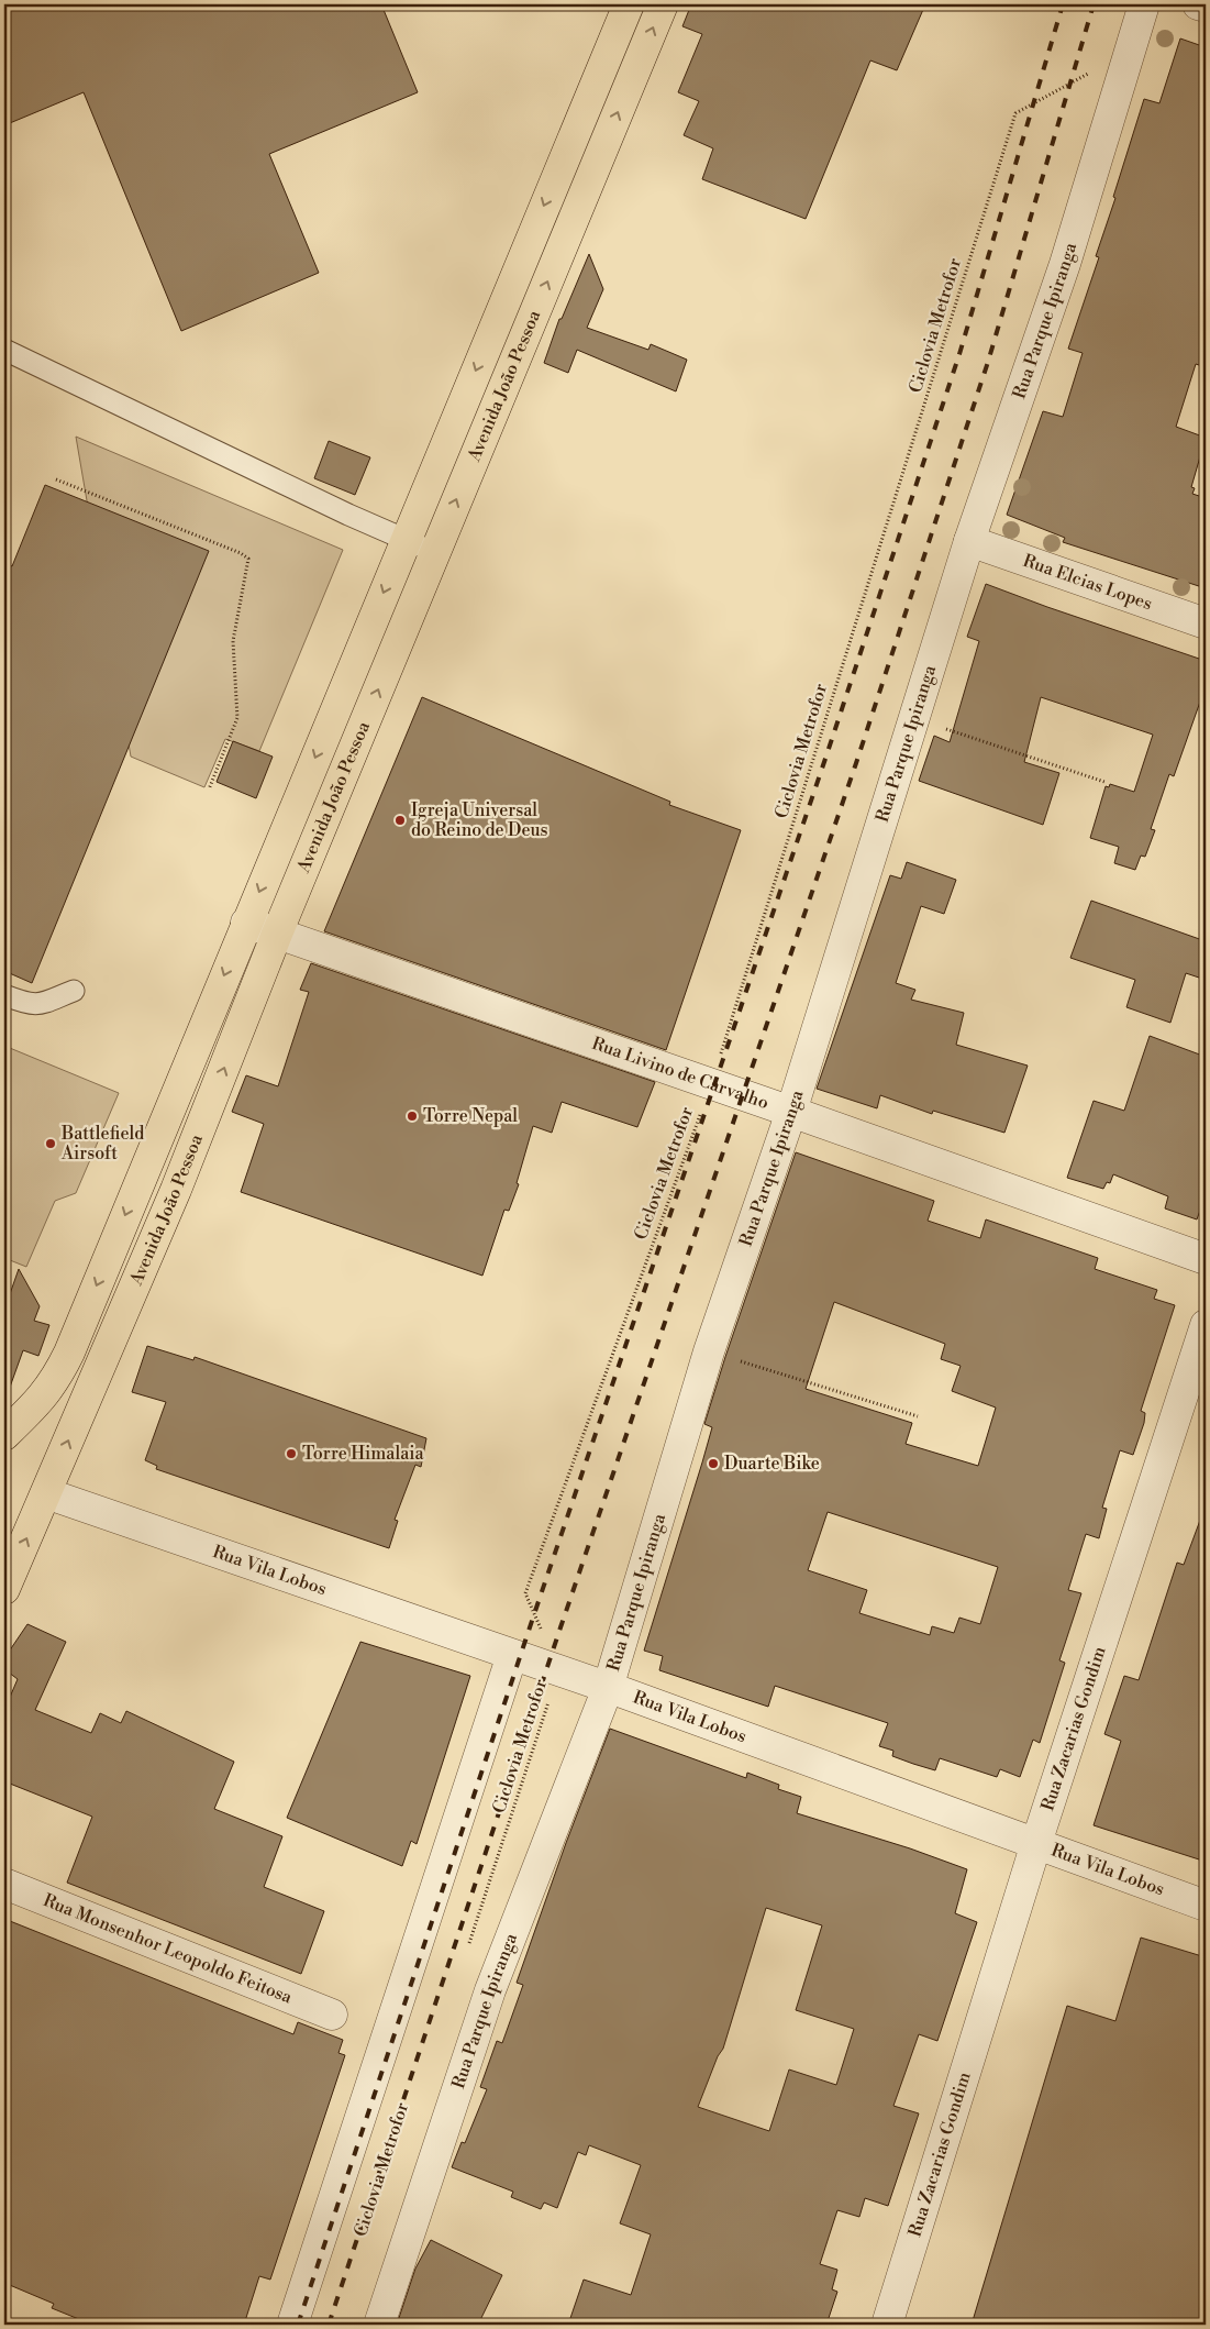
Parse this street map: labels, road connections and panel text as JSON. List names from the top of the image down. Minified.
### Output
{"streets":{"main road":["Avenida João Pessoa"],"street":["Rua Parque Ipiranga","Rua Elcias Lopes","Rua Livino de Carvalho","Rua Vila Lobos","Rua Zacarias Gondim","Rua Monsenhor Leopoldo Feitosa"],"path":["Ciclovia Metrofor"]},"crossings":[["Rua Parque Ipiranga","Rua Elcias Lopes"],["Rua Parque Ipiranga","Rua Livino de Carvalho"],["Rua Parque Ipiranga","Rua Vila Lobos"],["Ciclovia Metrofor","Rua Livino de Carvalho"],["Ciclovia Metrofor","Rua Vila Lobos"],["Avenida João Pessoa","Rua Livino de Carvalho"],["Avenida João Pessoa","Rua Vila Lobos"],["Rua Vila Lobos","Rua Zacarias Gondim"]],"places":["Igreja Universal do Reino de Deus","Torre Nepal","Battlefield Airsoft","Torre Himalaia","Duarte Bike"]}
